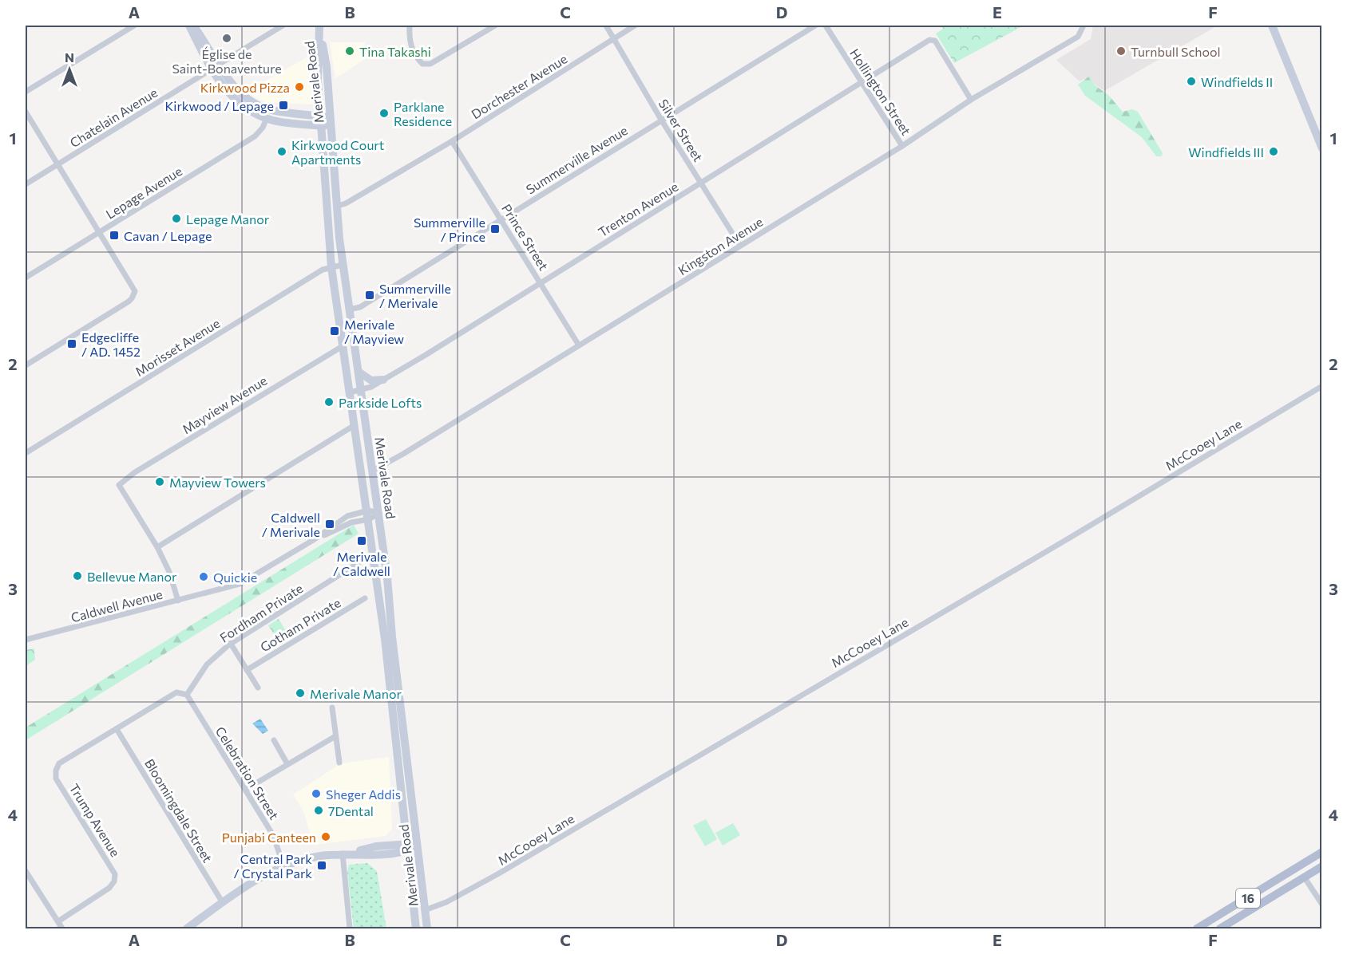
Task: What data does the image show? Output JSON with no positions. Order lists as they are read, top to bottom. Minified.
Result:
{"streets":{"main road":["Merivale Road","16"],"street":["Dorchester Avenue","Hollington Street","Chatelain Avenue","Silver Street","Summerville Avenue","Lepage Avenue","Trenton Avenue","Prince Street","Kingston Avenue","Morisset Avenue","Mayview Avenue","McCooey Lane","Caldwell Avenue","Fordham Private","Gotham Private","Celebration Street","Bloomingdale Street","Trump Avenue"]},"crossings":[["Merivale Road","Dorchester Avenue"],["Merivale Road","Summerville Avenue"],["Merivale Road","Trenton Avenue"],["Merivale Road","Kingston Avenue"],["Merivale Road","Morisset Avenue"],["Merivale Road","Mayview Avenue"],["Merivale Road","McCooey Lane"],["Merivale Road","Caldwell Avenue"],["Dorchester Avenue","Silver Street"],["Dorchester Avenue","Prince Street"],["Hollington Street","Trenton Avenue"],["Hollington Street","Kingston Avenue"],["Silver Street","Summerville Avenue"],["Silver Street","Trenton Avenue"],["Silver Street","Kingston Avenue"],["Summerville Avenue","Prince Street"],["Trenton Avenue","Prince Street"],["Trenton Avenue","Kingston Avenue"],["Prince Street","Kingston Avenue"],["Fordham Private","Celebration Street"],["Fordham Private","Trump Avenue"],["Celebration Street","Trump Avenue"],["Bloomingdale Street","Trump Avenue"]],"places":{"other":["Église de Saint-Bonaventure","Tina Takashi","Turnbull School","Windfields II","Kirkwood Pizza","Parklane Residence","Kirkwood Court Apartments","Windfields III","Lepage Manor","Parkside Lofts","Mayview Towers","Bellevue Manor","Quickie","Merivale Manor","Sheger Addis","7Dental","Punjabi Canteen"],"transit":["Kirkwood / Lepage","Summerville / Prince","Cavan / Lepage","Summerville / Merivale","Merivale / Mayview","Edgecliffe / AD. 1452","Caldwell / Merivale","Merivale / Caldwell","Central Park / Crystal Park"]},"north":"top","grid":{"columns":["A","B","C","D","E","F"],"rows":["1","2","3","4"]}}
